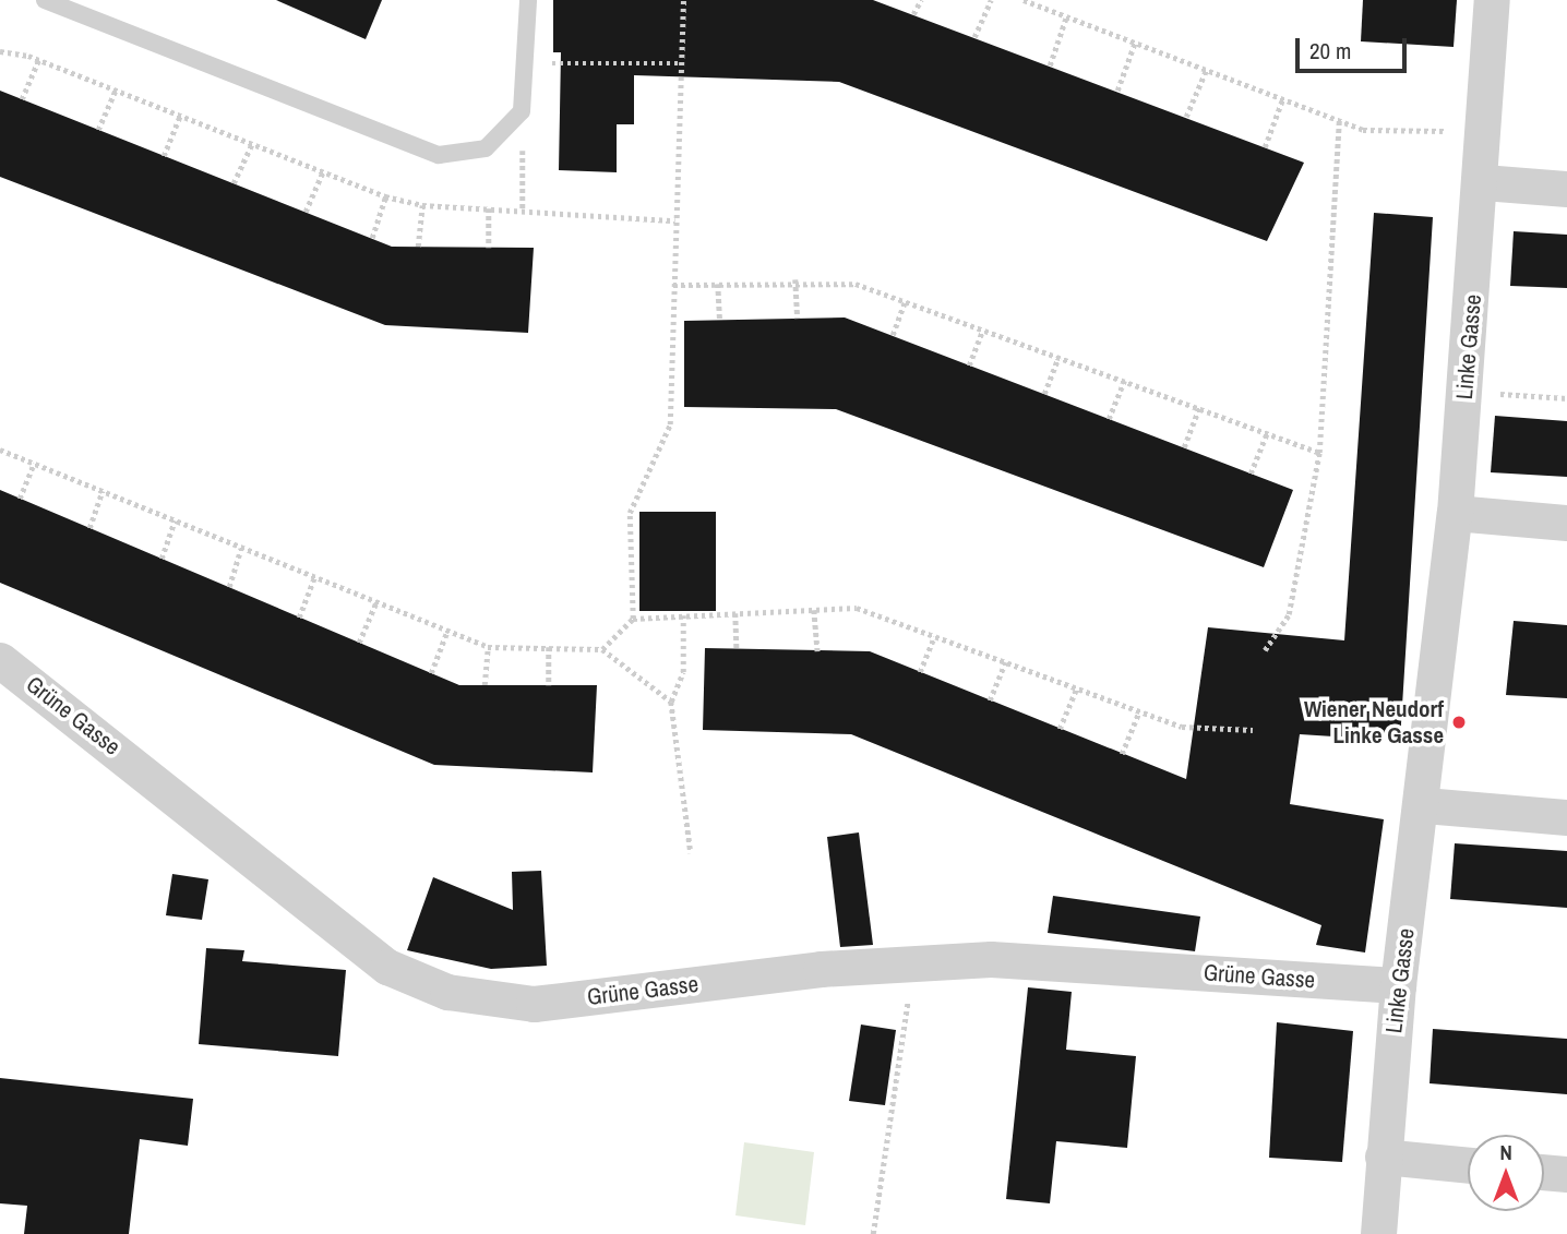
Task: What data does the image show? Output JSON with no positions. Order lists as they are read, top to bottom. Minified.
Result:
{"streets":{"street":["Linke Gasse","Grüne Gasse"]},"crossings":[["Linke Gasse","Grüne Gasse"]],"places":["Wiener Neudorf Linke Gasse"],"scale_bar":"20 m","north":"top"}
